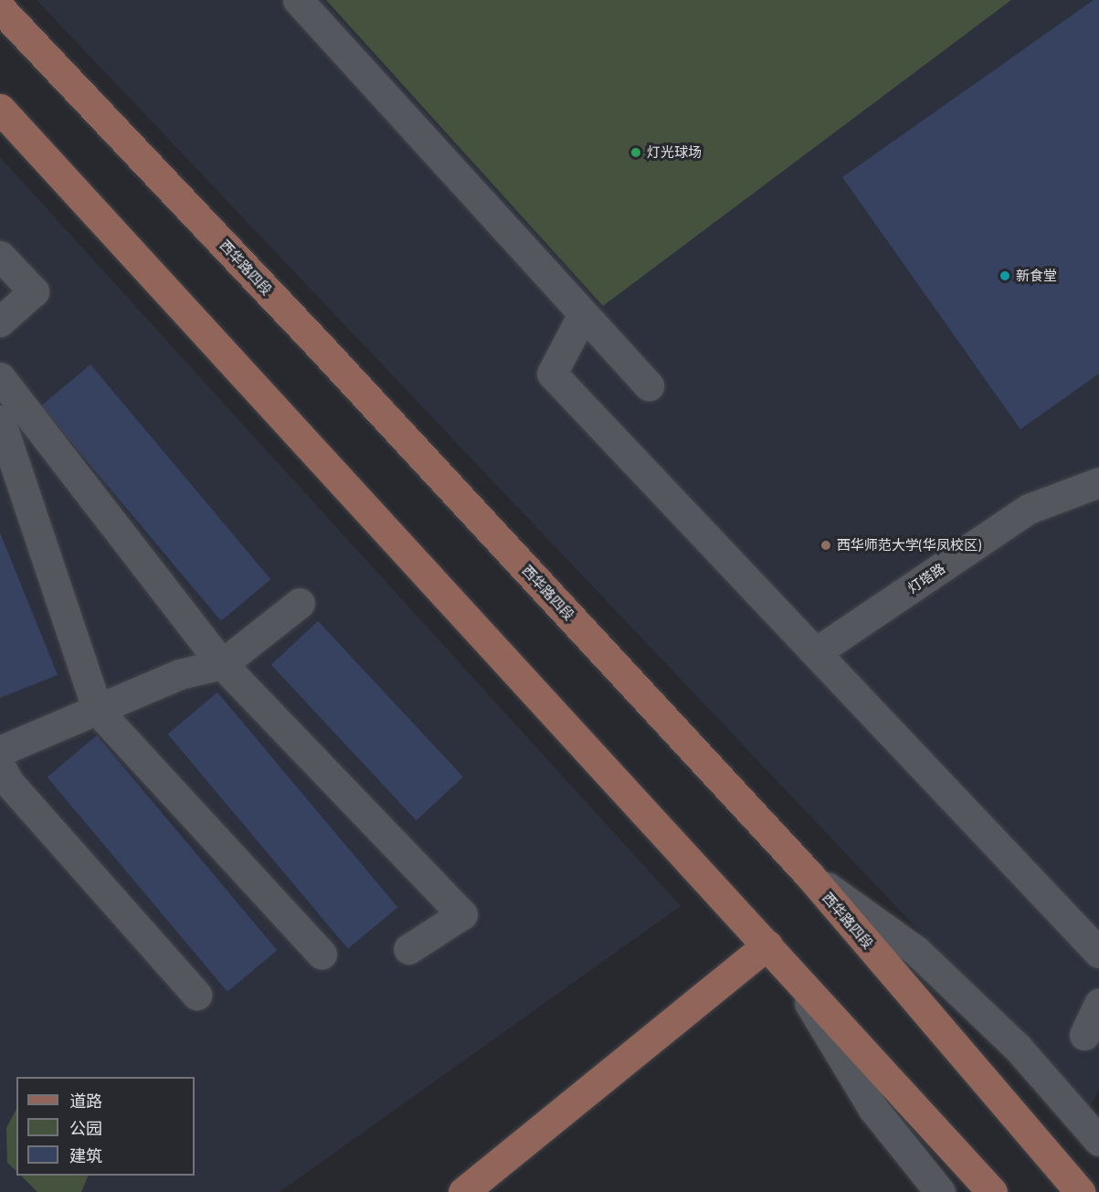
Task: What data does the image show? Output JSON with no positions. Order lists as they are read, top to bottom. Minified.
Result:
{"streets":{"main road":["西华路四段"],"street":["灯塔路"]},"places":["灯光球场","新食堂","西华师范大学(华凤校区)"],"legend":["道路","公园","建筑"]}
